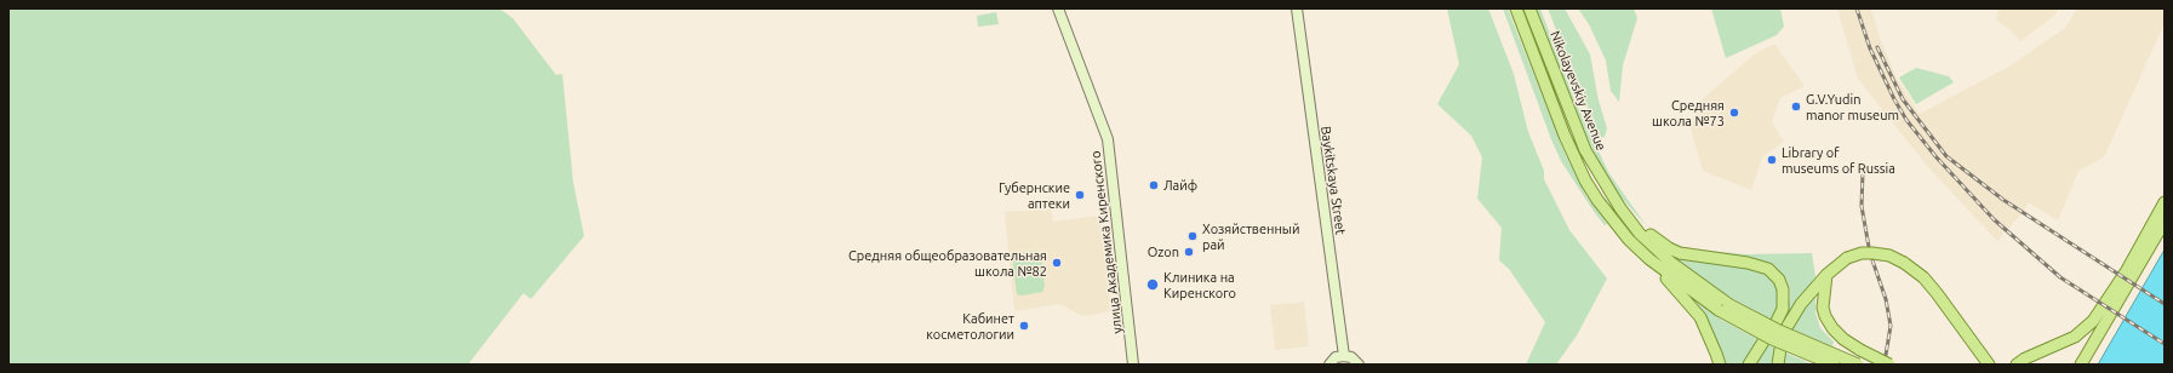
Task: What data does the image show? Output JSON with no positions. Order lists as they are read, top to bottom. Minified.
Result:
{"streets":{"main road":["Nikolayevskiy Avenue","Baykitskaya Street","улица Академика Киренского"]},"places":["G.V.Yudin manor museum","Средняя школа №73","Library of museums of Russia","Лайф","Губернские аптеки","Хозяйственный рай","Ozon","Средняя общеобразовательная школа №82","Клиника на Киренского","Кабинет косметологии"]}
